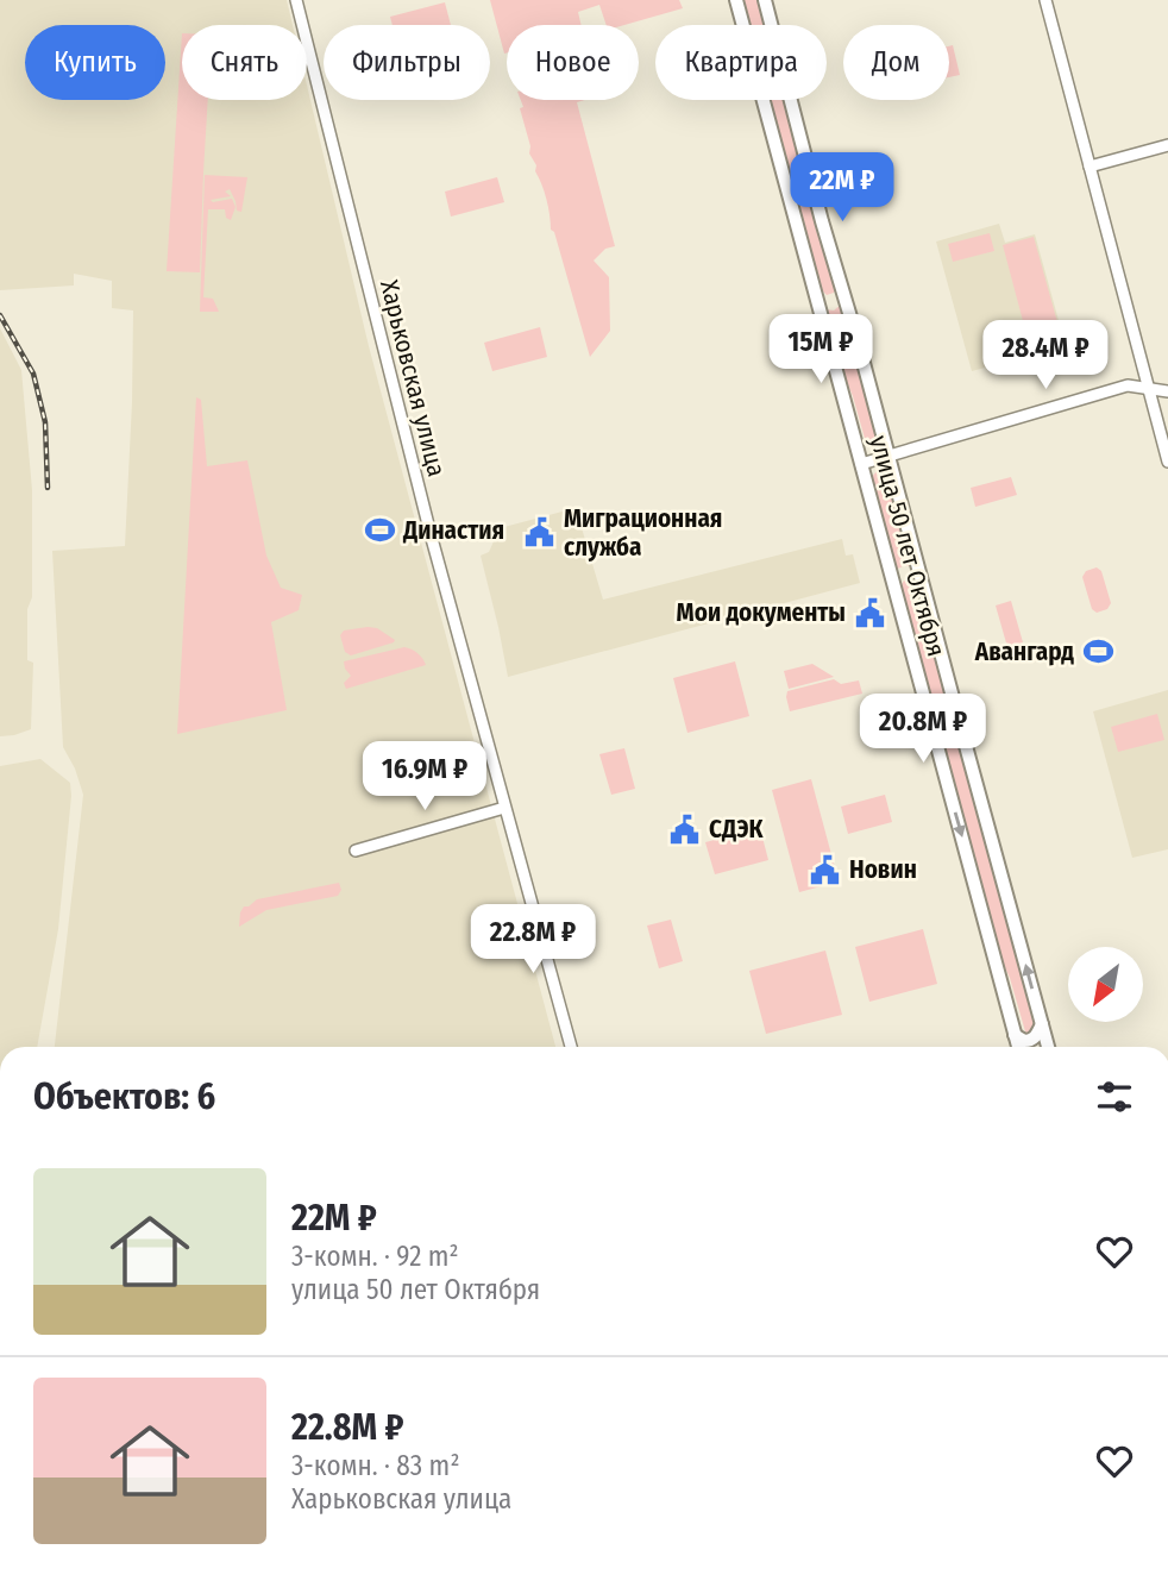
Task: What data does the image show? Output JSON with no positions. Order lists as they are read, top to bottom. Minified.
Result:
{"streets":{"main road":["улица 50 лет Октября"],"street":["Харьковская улица"]},"places":{"sports":["Династия","Авангард"],"public building":["Миграционная служба","Мои документы","СДЭК","Новин"]},"north":"bottom left","page":{"chip":["Купить","Снять","Фильтры","Новое","Квартира","Дом"],"price":["22M ₽","15M ₽","28.4M ₽","20.8M ₽","16.9M ₽","22.8M ₽"],"heading":"Объектов: 6","list":[{"name":"22M ₽","note":"3-комн. · 92 m² · улица 50 лет Октября"},{"name":"22.8M ₽","note":"3-комн. · 83 m² · Харьковская улица"}]}}
